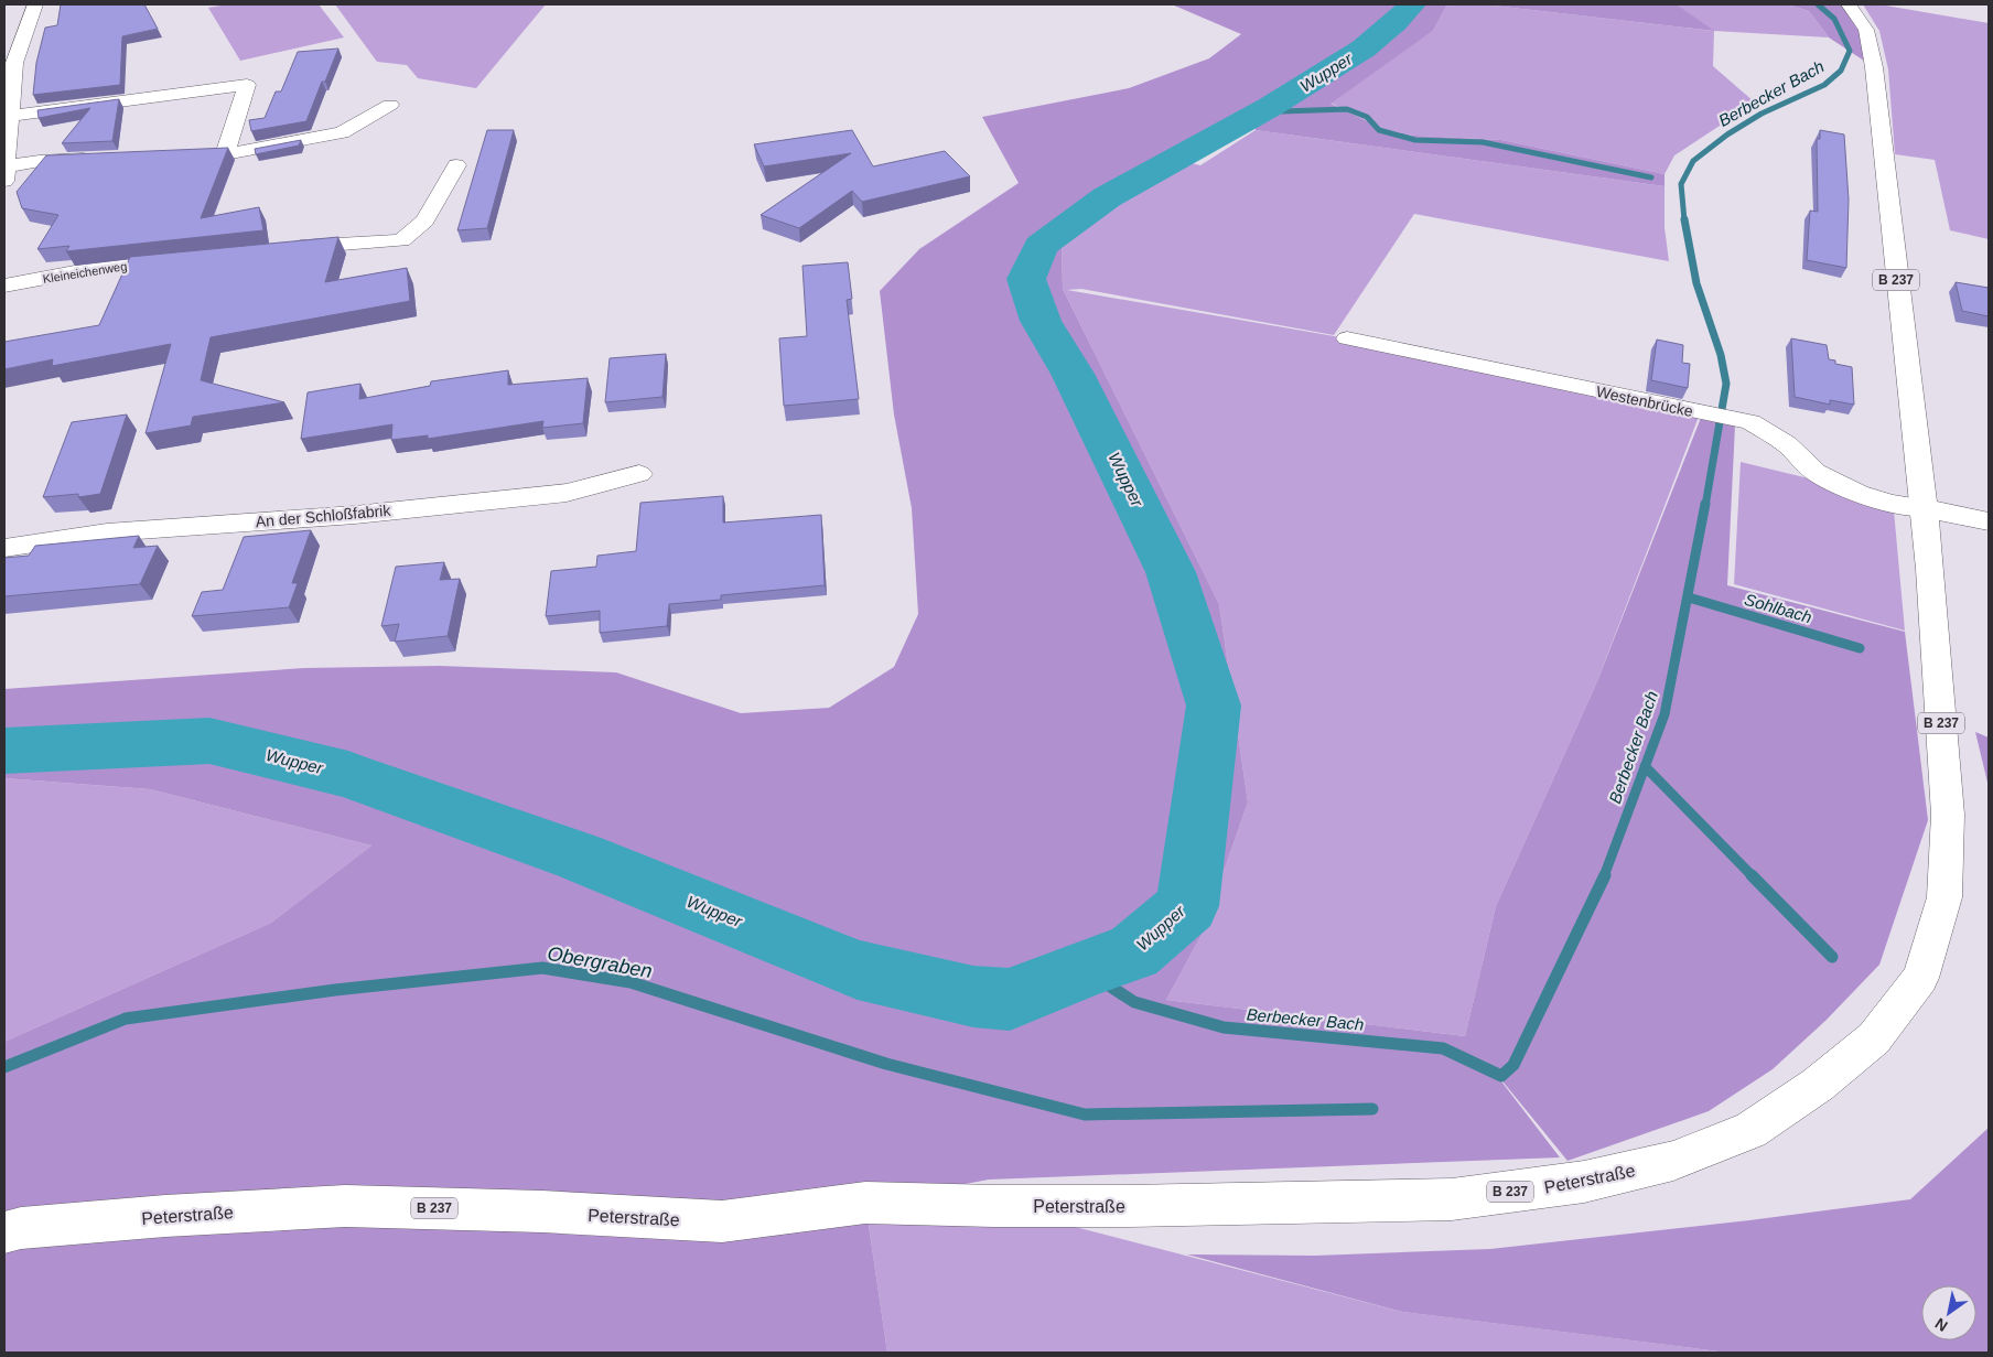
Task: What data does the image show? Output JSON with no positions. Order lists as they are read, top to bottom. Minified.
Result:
{"streets":{"main road":["Kleineichenweg","B 237","Westenbrücke","An der Schloßfabrik","Peterstraße"]},"crossings":[["B 237","Westenbrücke"],["B 237","Peterstraße"],["Westenbrücke","Peterstraße"]],"water":["Wupper","Berbecker Bach","Sohlbach","Obergraben"],"north":"bottom left"}
